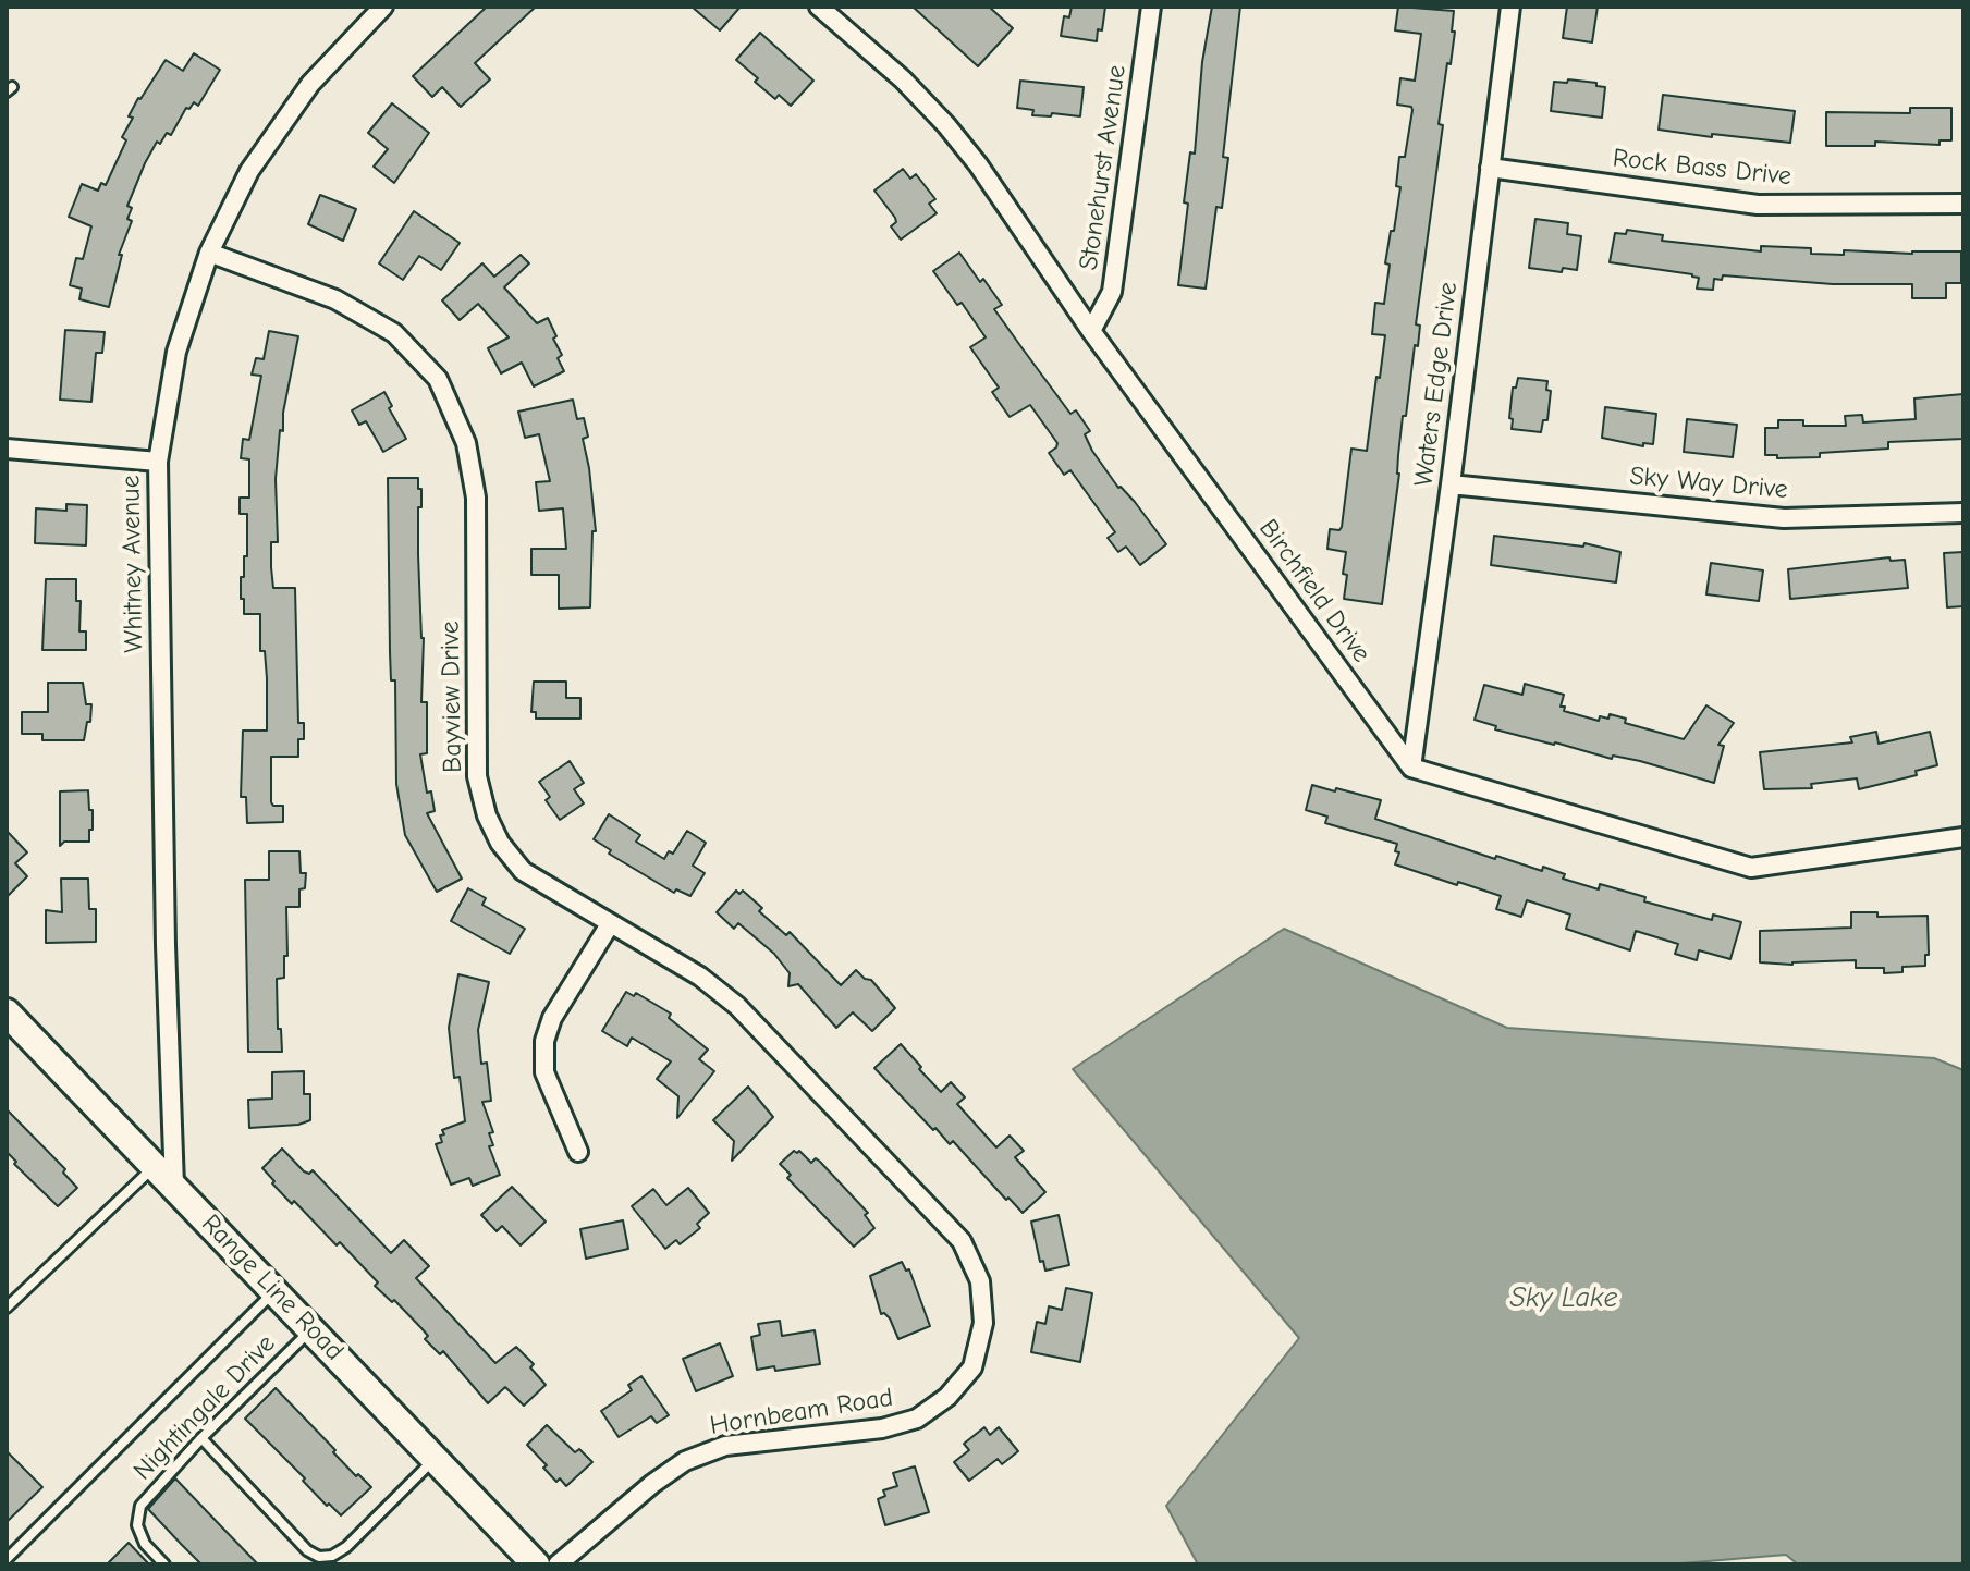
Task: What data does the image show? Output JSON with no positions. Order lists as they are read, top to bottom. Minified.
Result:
{"streets":{"main road":["Range Line Road"],"street":["Stonehurst Avenue","Rock Bass Drive","Waters Edge Drive","Sky Way Drive","Whitney Avenue","Birchfield Drive","Bayview Drive","Hornbeam Road"],"lane":["Nightingale Drive"]},"crossings":[["Stonehurst Avenue","Birchfield Drive"],["Rock Bass Drive","Waters Edge Drive"],["Waters Edge Drive","Sky Way Drive"],["Waters Edge Drive","Birchfield Drive"],["Whitney Avenue","Bayview Drive"],["Whitney Avenue","Range Line Road"],["Bayview Drive","Hornbeam Road"],["Range Line Road","Nightingale Drive"]],"water":["Sky Lake"]}
